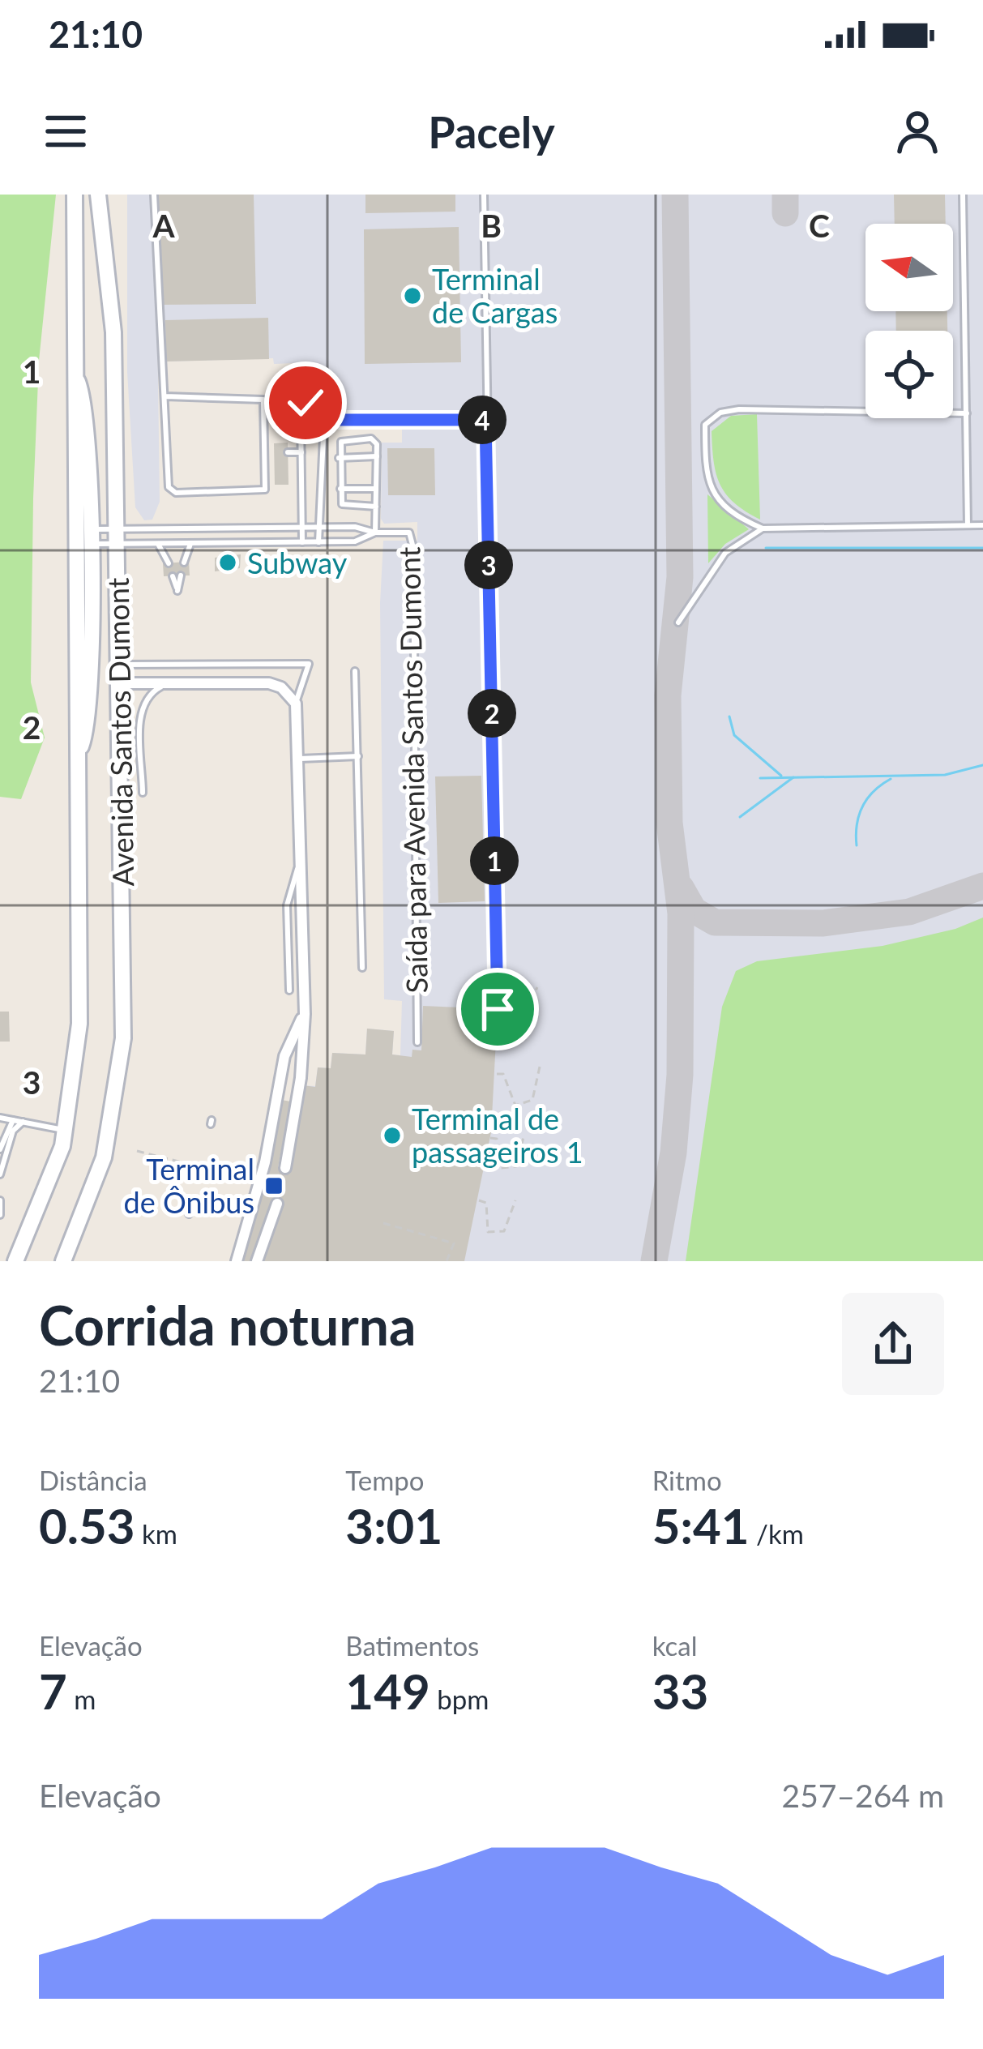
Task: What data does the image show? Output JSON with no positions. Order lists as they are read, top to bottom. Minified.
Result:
{"streets":{"main road":["Avenida Santos Dumont"],"lane":["Saída para Avenida Santos Dumont"]},"places":{"other":["Terminal de Cargas","Subway","Terminal de passageiros 1"],"transit":["Terminal de Ônibus"]},"north":"left","page":{"status":"21:10","header":"Pacely","pins":["4","3","2","1"],"heading":["Corrida noturna","21:10"],"stats":[["Distância","0.53 km"],["Tempo","3:01"],["Ritmo","5:41 /km"],["Elevação","7 m"],["Batimentos","149 bpm"],["kcal","33"]],"chart":["Elevação","257–264 m"]},"grid":{"columns":["A","B","C"],"rows":["1","2","3"]}}
